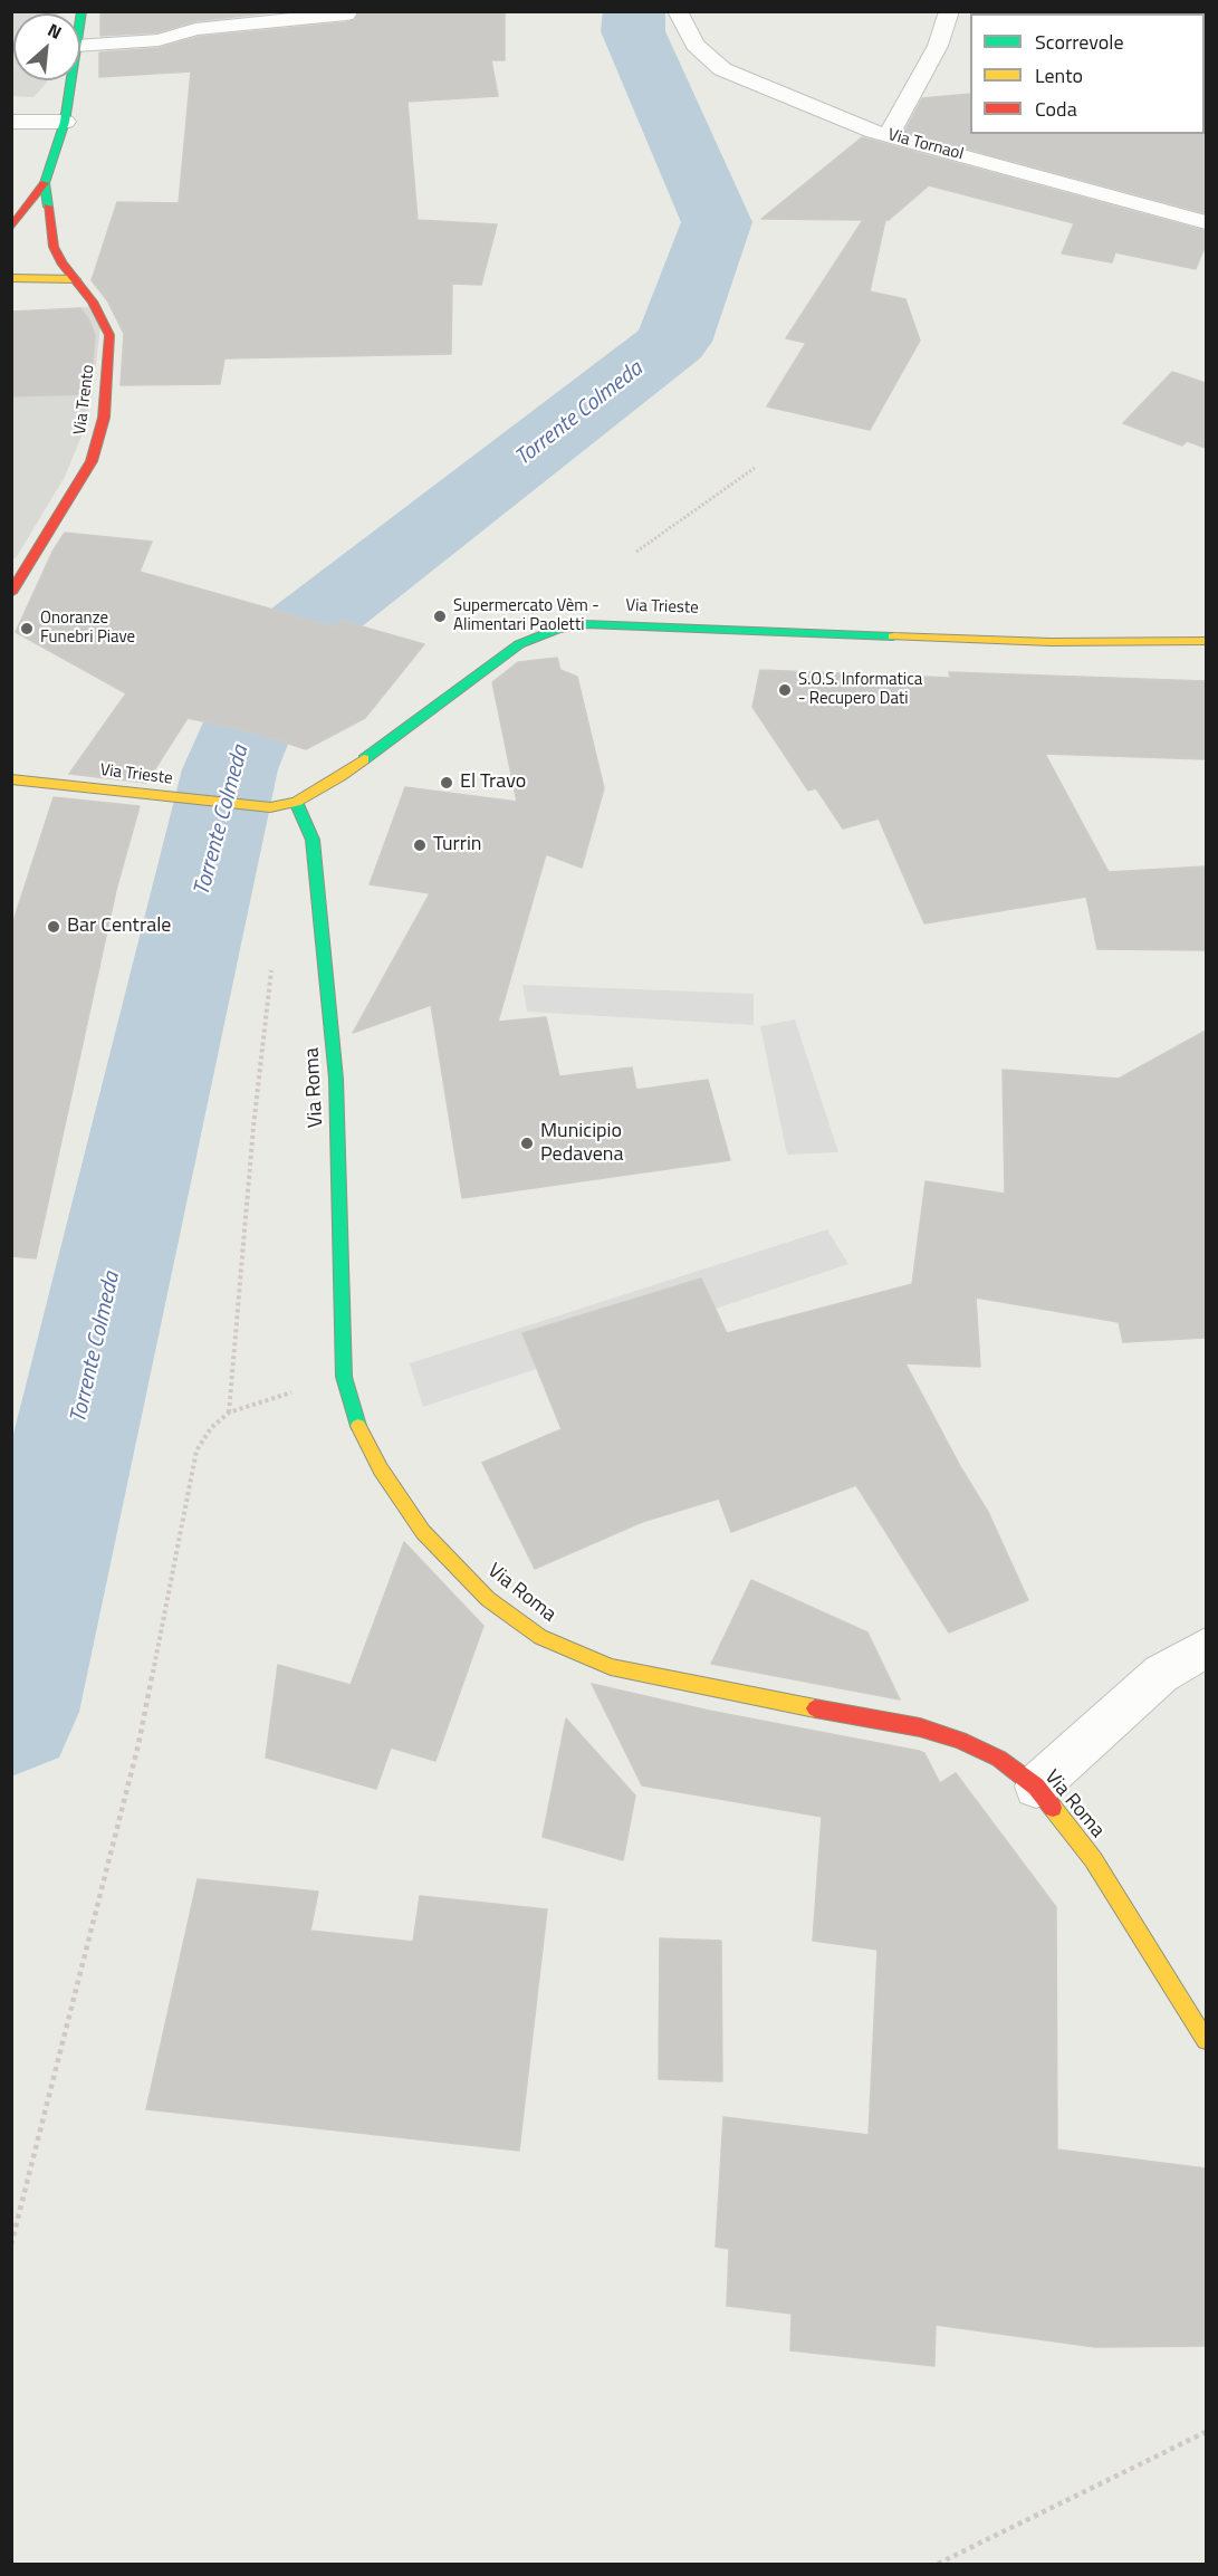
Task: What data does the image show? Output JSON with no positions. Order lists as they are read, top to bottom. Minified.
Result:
{"streets":{"main road":["Via Trento","Via Trieste","Via Roma"],"street":["Via Tornaol"]},"crossings":[["Via Trieste","Via Roma"]],"water":["Torrente Colmeda"],"places":["Supermercato Vèm - Alimentari Paoletti","Onoranze Funebri Piave","S.O.S. Informatica - Recupero Dati","El Travo","Turrin","Bar Centrale","Municipio Pedavena"],"legend":["Scorrevole","Lento","Coda"],"north":"top right"}
